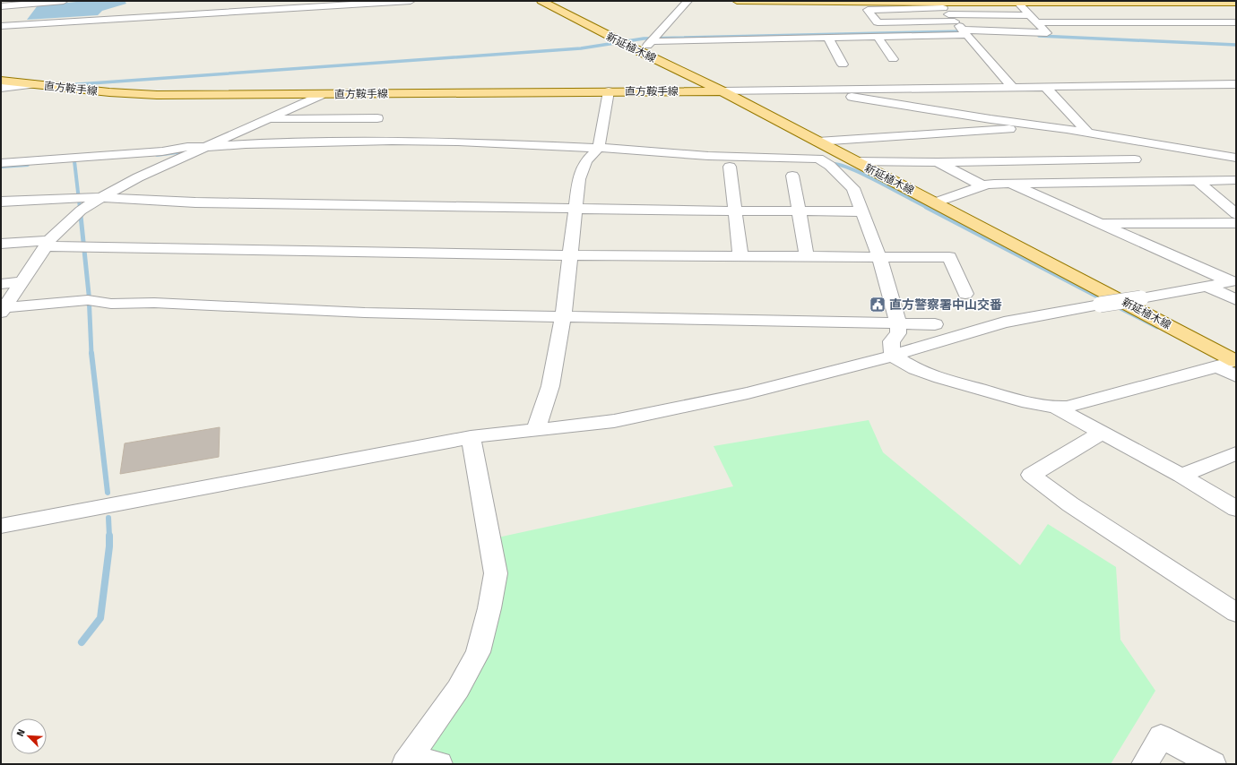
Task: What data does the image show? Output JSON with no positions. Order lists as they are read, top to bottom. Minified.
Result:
{"streets":{"main road":["新延植木線","直方鞍手線"]},"crossings":[["新延植木線","直方鞍手線"]],"places":{"public building":["直方警察署中山交番"]},"north":"top left"}
